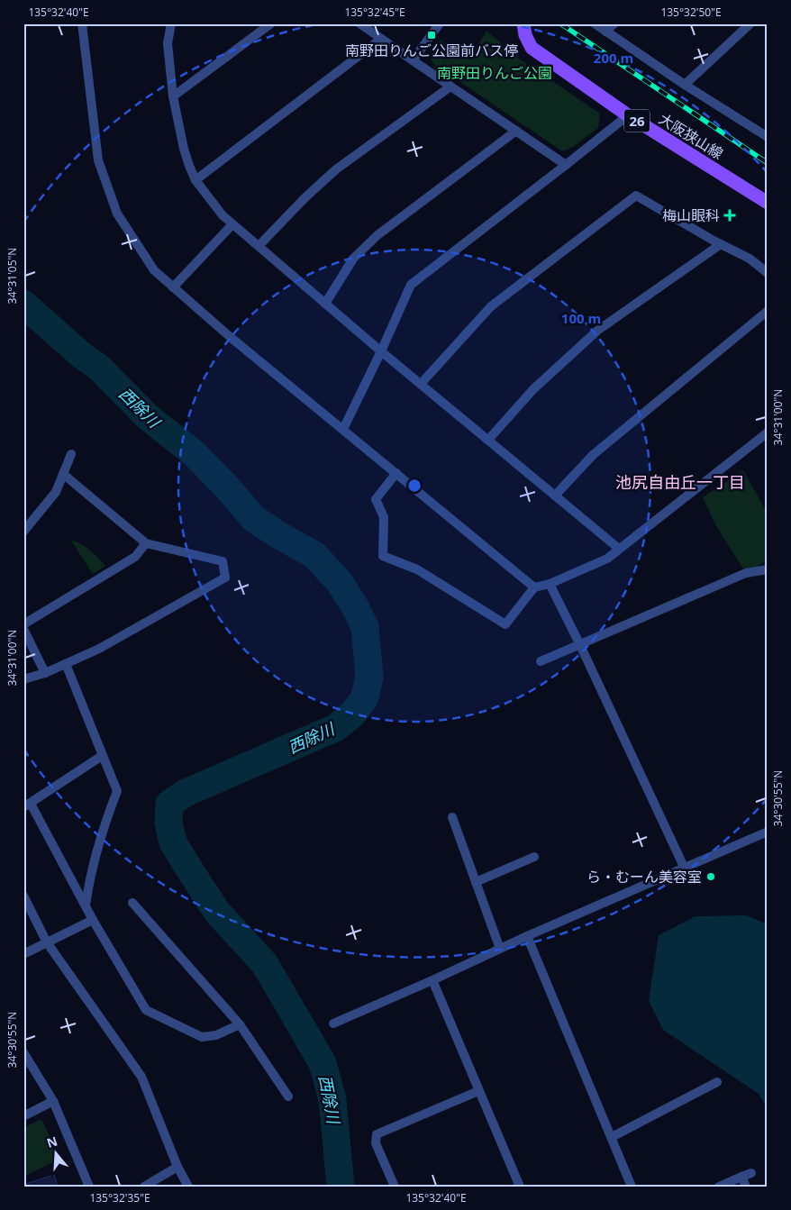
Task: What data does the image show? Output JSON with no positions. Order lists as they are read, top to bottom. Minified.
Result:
{"streets":{"main road":["26","大阪狭山線"]},"districts":["池尻自由丘一丁目"],"water":["西除川"],"parks":["南野田りんご公園"],"places":{"transit":["南野田りんご公園前バス停"],"health":["梅山眼科"],"other":["ら・むーん美容室"]},"north":"top","coordinates":["135°32'40\"E","135°32'45\"E","135°32'50\"E","34°31'05\"N","34°31'00\"N","34°30'55\"N","135°32'35\"E"],"rings":["200 m","100 m"]}
